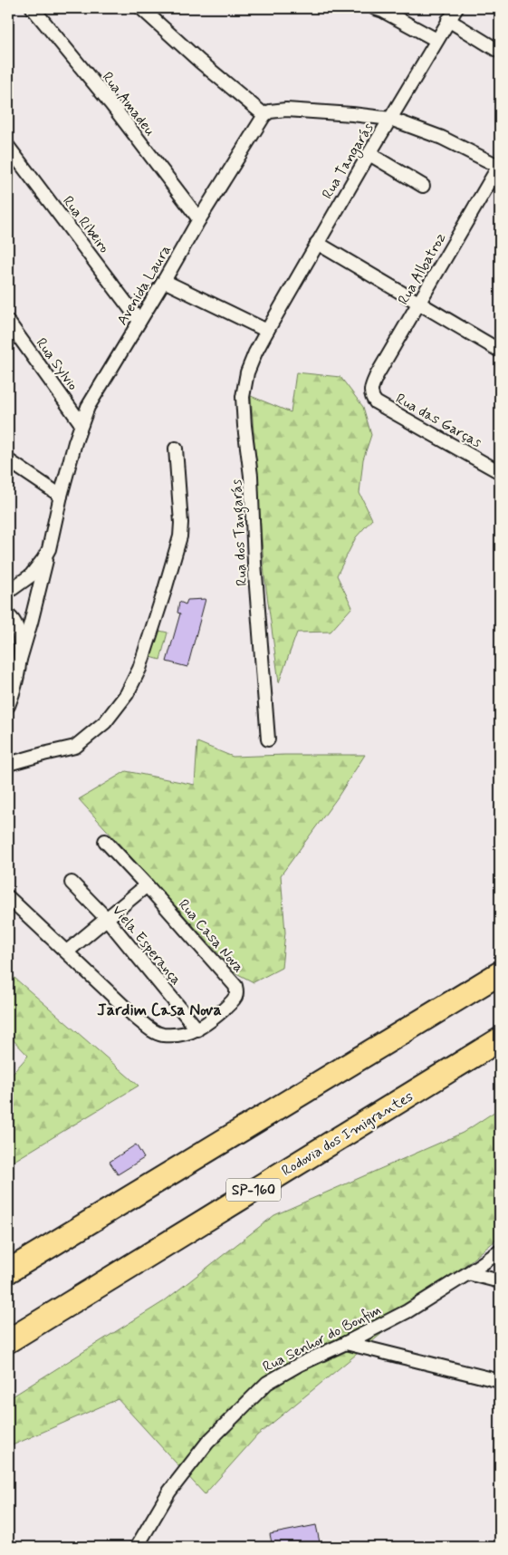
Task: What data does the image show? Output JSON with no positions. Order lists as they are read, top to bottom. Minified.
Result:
{"streets":{"highway":["Rodovia dos Imigrantes","SP-160"],"street":["Rua Amadeu","Rua Tangarás","Rua Ribeiro","Rua Albatroz","Avenida Laura","Rua Sylvio","Rua das Garças","Rua dos Tangarás","Rua Casa Nova","Viela Esperança","Rua Senhor do Bonfim"]},"crossings":[["Rua Amadeu","Avenida Laura"],["Rua Tangarás","Rua dos Tangarás"],["Rua Ribeiro","Avenida Laura"],["Rua Albatroz","Rua das Garças"],["Avenida Laura","Rua Sylvio"],["Rua Casa Nova","Viela Esperança"]],"districts":["Jardim Casa Nova"]}
